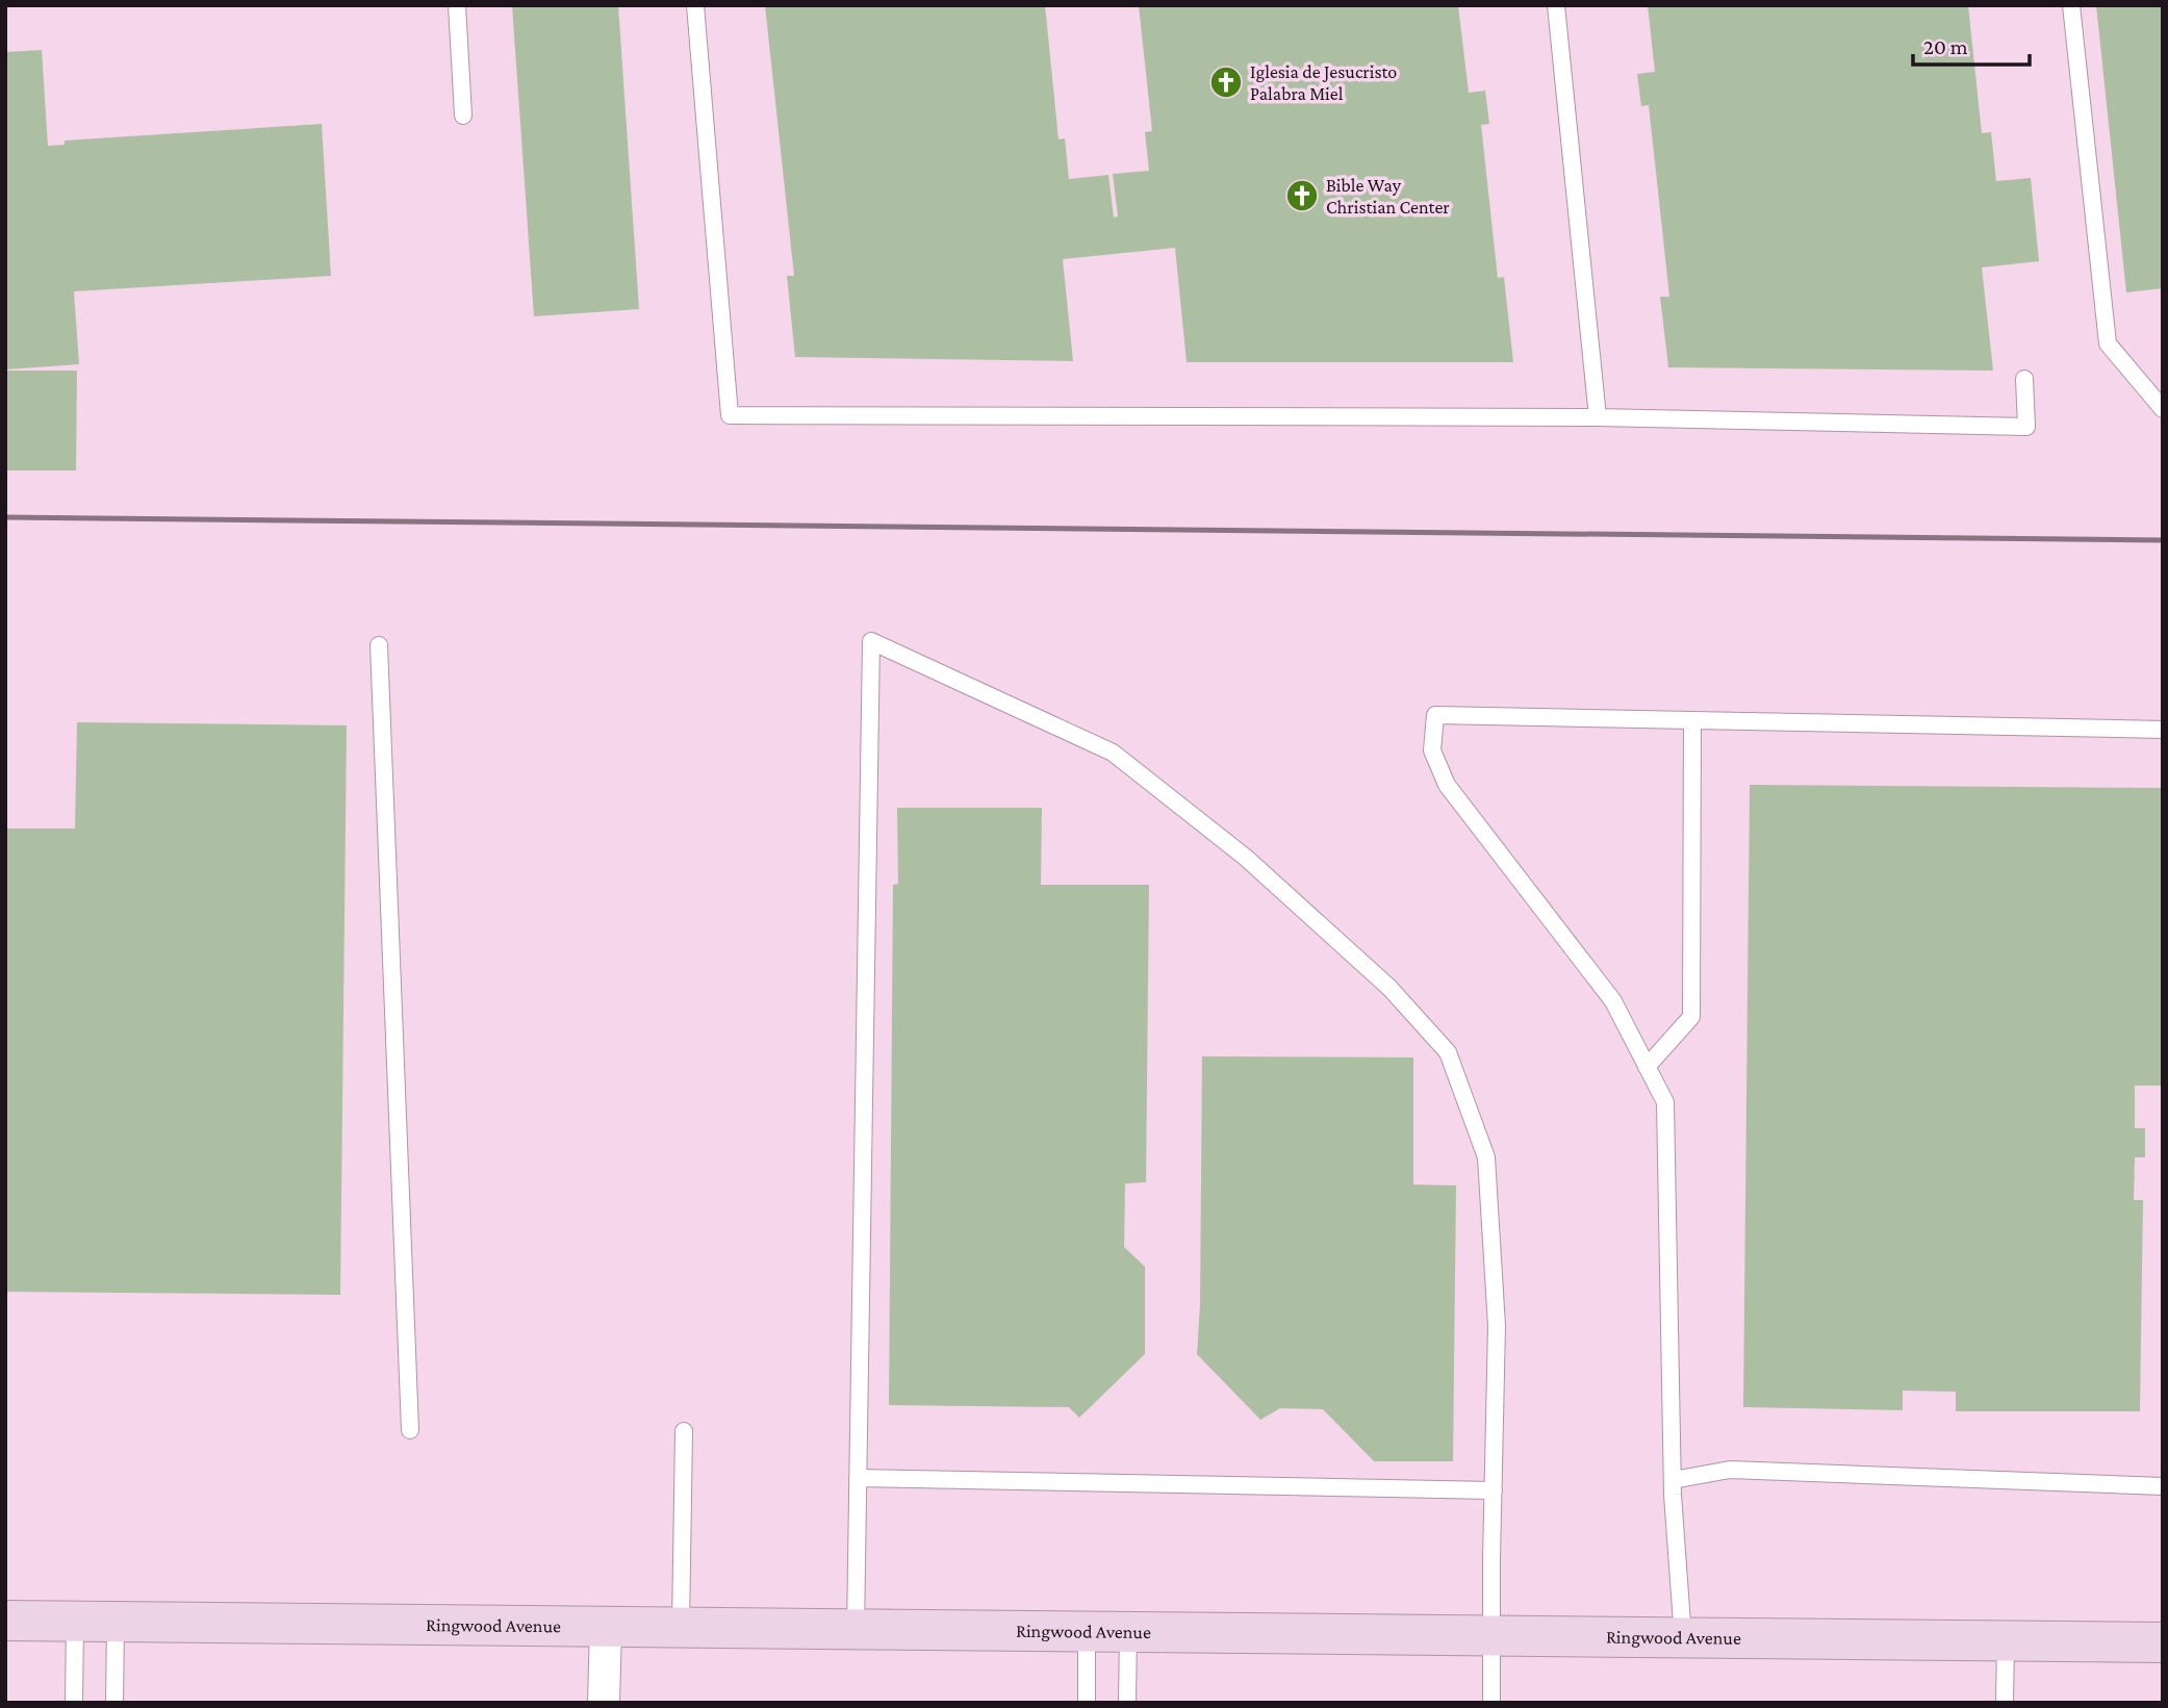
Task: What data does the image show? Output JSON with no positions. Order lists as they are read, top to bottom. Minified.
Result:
{"streets":{"street":["Ringwood Avenue"]},"places":{"church":["Iglesia de Jesucristo Palabra Miel","Bible Way Christian Center"]},"scale_bar":"20 m"}
